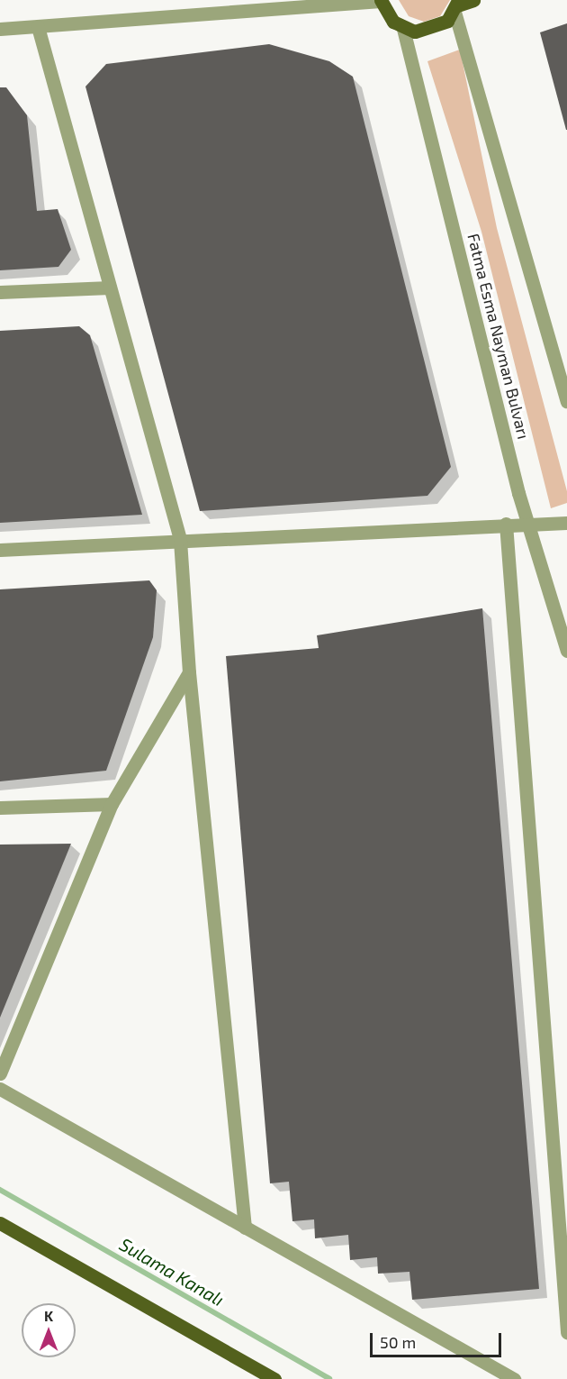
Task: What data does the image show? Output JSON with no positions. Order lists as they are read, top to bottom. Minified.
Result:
{"streets":{"street":["Fatma Esma Nayman Bulvarı"]},"water":["Sulama Kanalı"],"scale_bar":"50 m","north":"top"}
